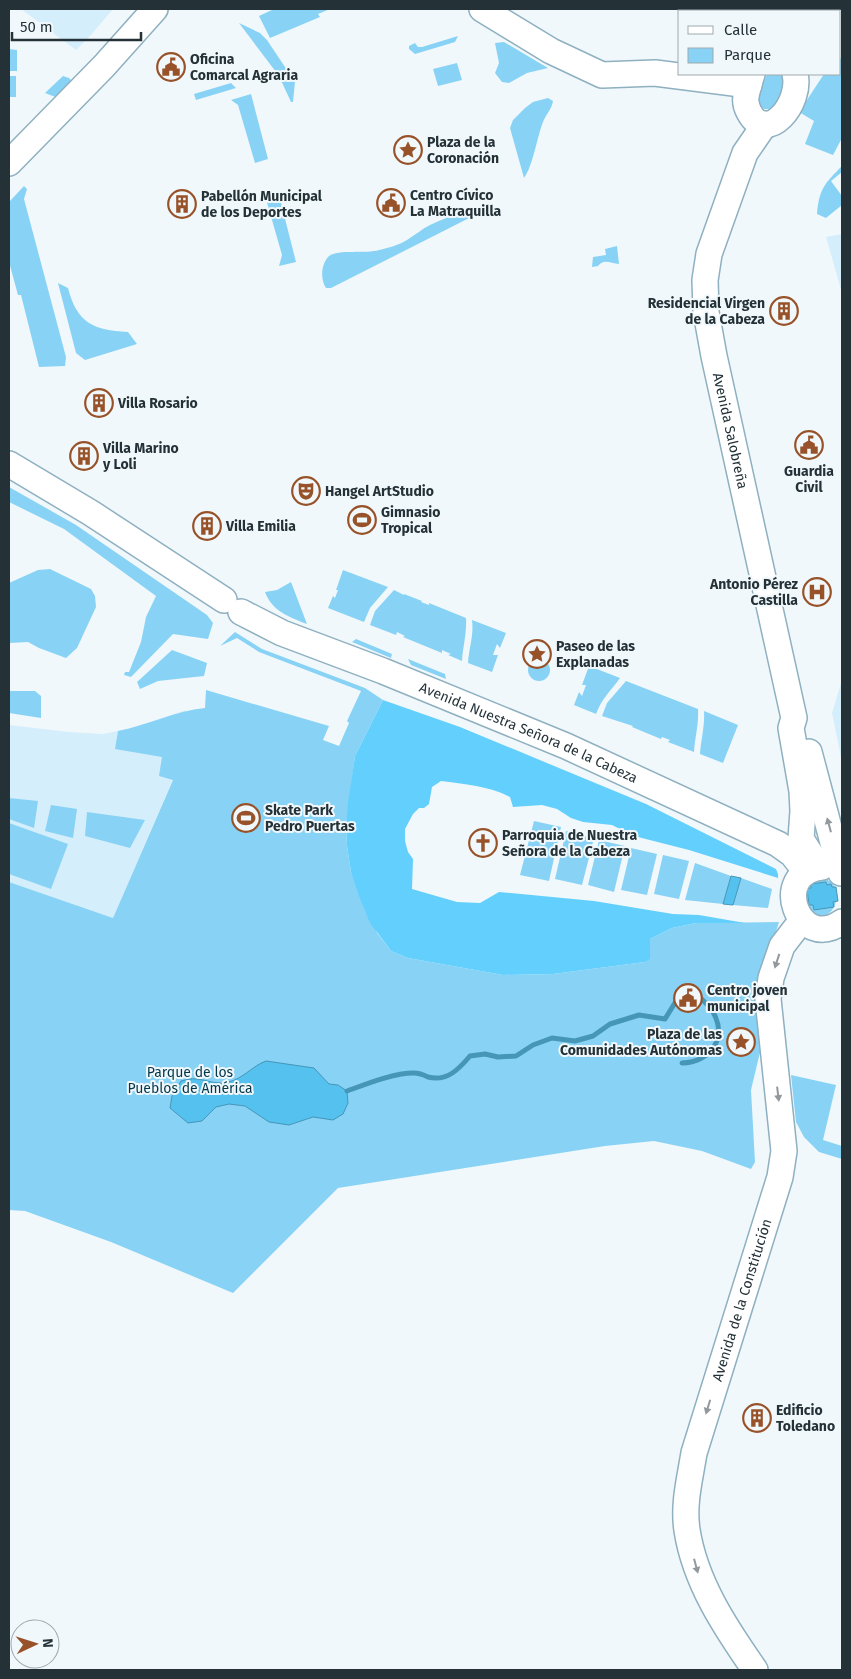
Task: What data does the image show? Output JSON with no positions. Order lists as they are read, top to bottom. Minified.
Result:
{"streets":{"main road":["Avenida Salobreña","Avenida Nuestra Señora de la Cabeza","Avenida de la Constitución"]},"crossings":[["Avenida Salobreña","Avenida Nuestra Señora de la Cabeza"]],"one_way":["Avenida de la Constitución"],"parks":["Parque de los Pueblos de América"],"places":{"public building":["Oficina Comarcal Agraria","Centro Cívico La Matraquilla","Guardia Civil","Centro joven municipal"],"place":["Plaza de la Coronación","Paseo de las Explanadas","Plaza de las Comunidades Autónomas"],"building":["Pabellón Municipal de los Deportes","Residencial Virgen de la Cabeza","Villa Rosario","Villa Marino y Loli","Villa Emilia","Edificio Toledano"],"theatre":["Hangel ArtStudio"],"sports":["Gimnasio Tropical","Skate Park Pedro Puertas"],"hospital":["Antonio Pérez Castilla"],"church":["Parroquia de Nuestra Señora de la Cabeza"]},"legend":["Calle","Parque"],"scale_bar":"50 m","north":"right"}
